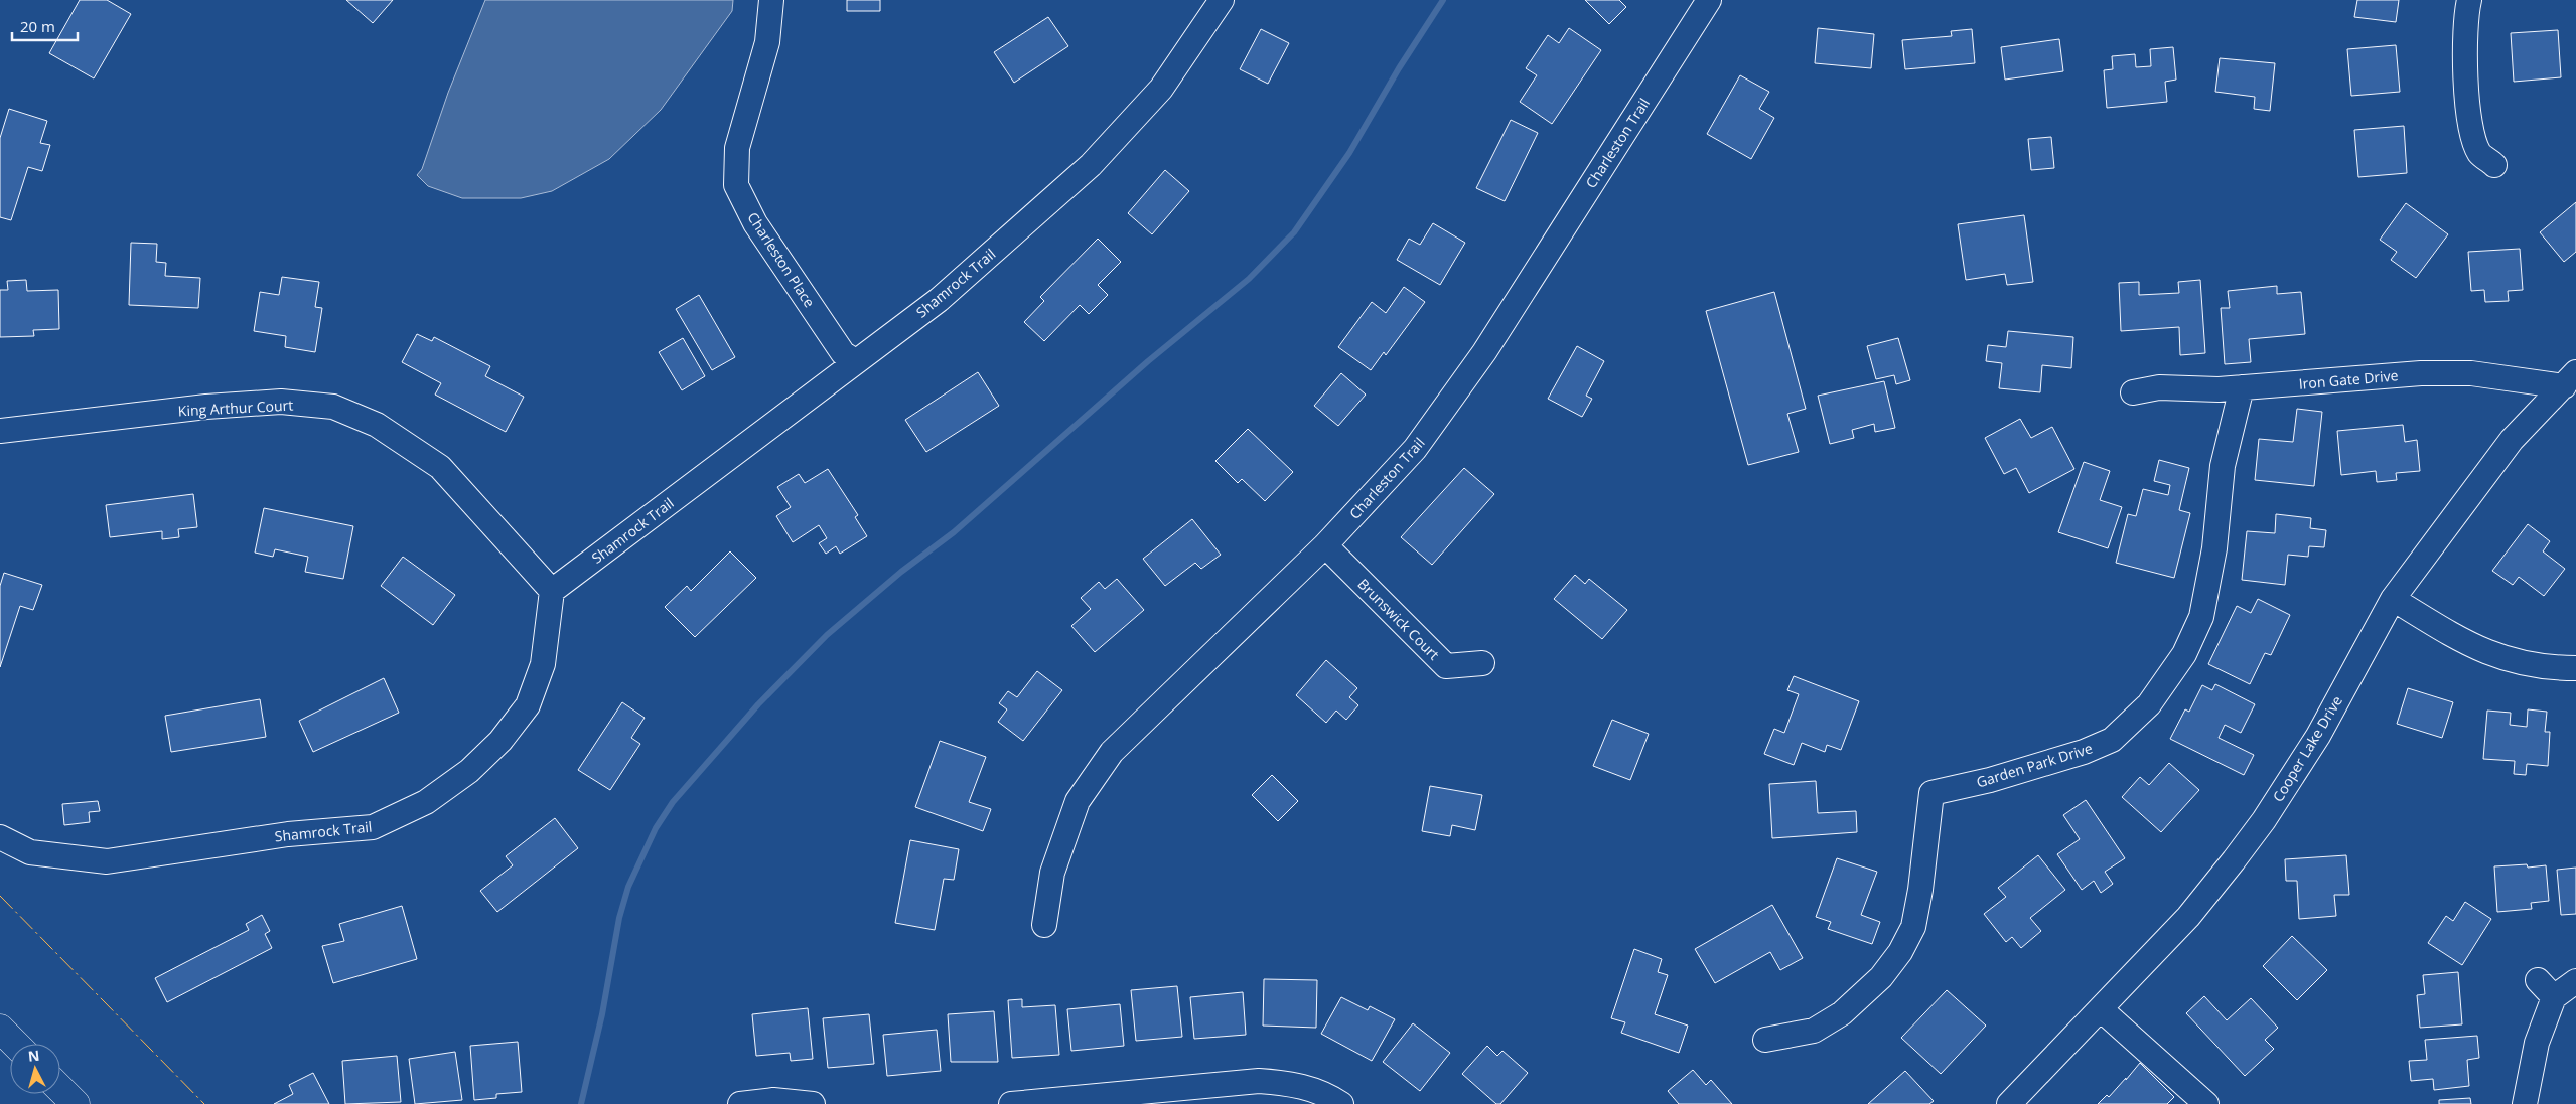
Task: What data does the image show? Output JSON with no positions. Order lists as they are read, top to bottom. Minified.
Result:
{"streets":{"street":["Charleston Trail","Charleston Place","Shamrock Trail","Iron Gate Drive","King Arthur Court","Brunswick Court","Cooper Lake Drive","Garden Park Drive"]},"crossings":[["Charleston Trail","Brunswick Court"],["Charleston Place","Shamrock Trail"],["Shamrock Trail","King Arthur Court"],["Iron Gate Drive","Cooper Lake Drive"],["Iron Gate Drive","Garden Park Drive"]],"scale_bar":"20 m","north":"top"}
